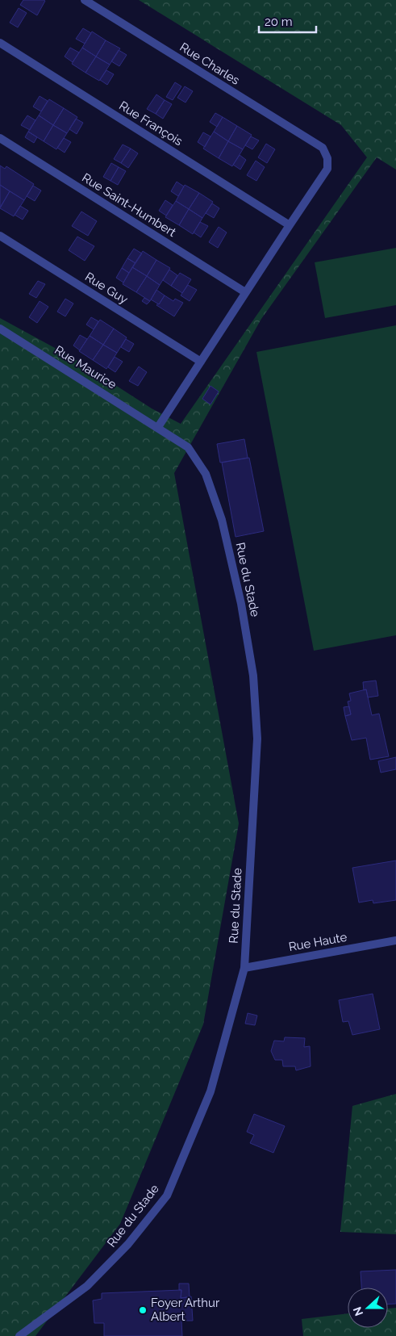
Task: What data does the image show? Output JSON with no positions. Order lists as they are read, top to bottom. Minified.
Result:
{"streets":{"street":["Rue Charles","Rue François","Rue Saint-Humbert","Rue Guy","Rue Maurice","Rue du Stade","Rue Haute"]},"crossings":[["Rue Charles","Rue François"],["Rue Maurice","Rue du Stade"],["Rue du Stade","Rue Haute"]],"places":["Foyer Arthur Albert"],"scale_bar":"20 m","north":"left"}
